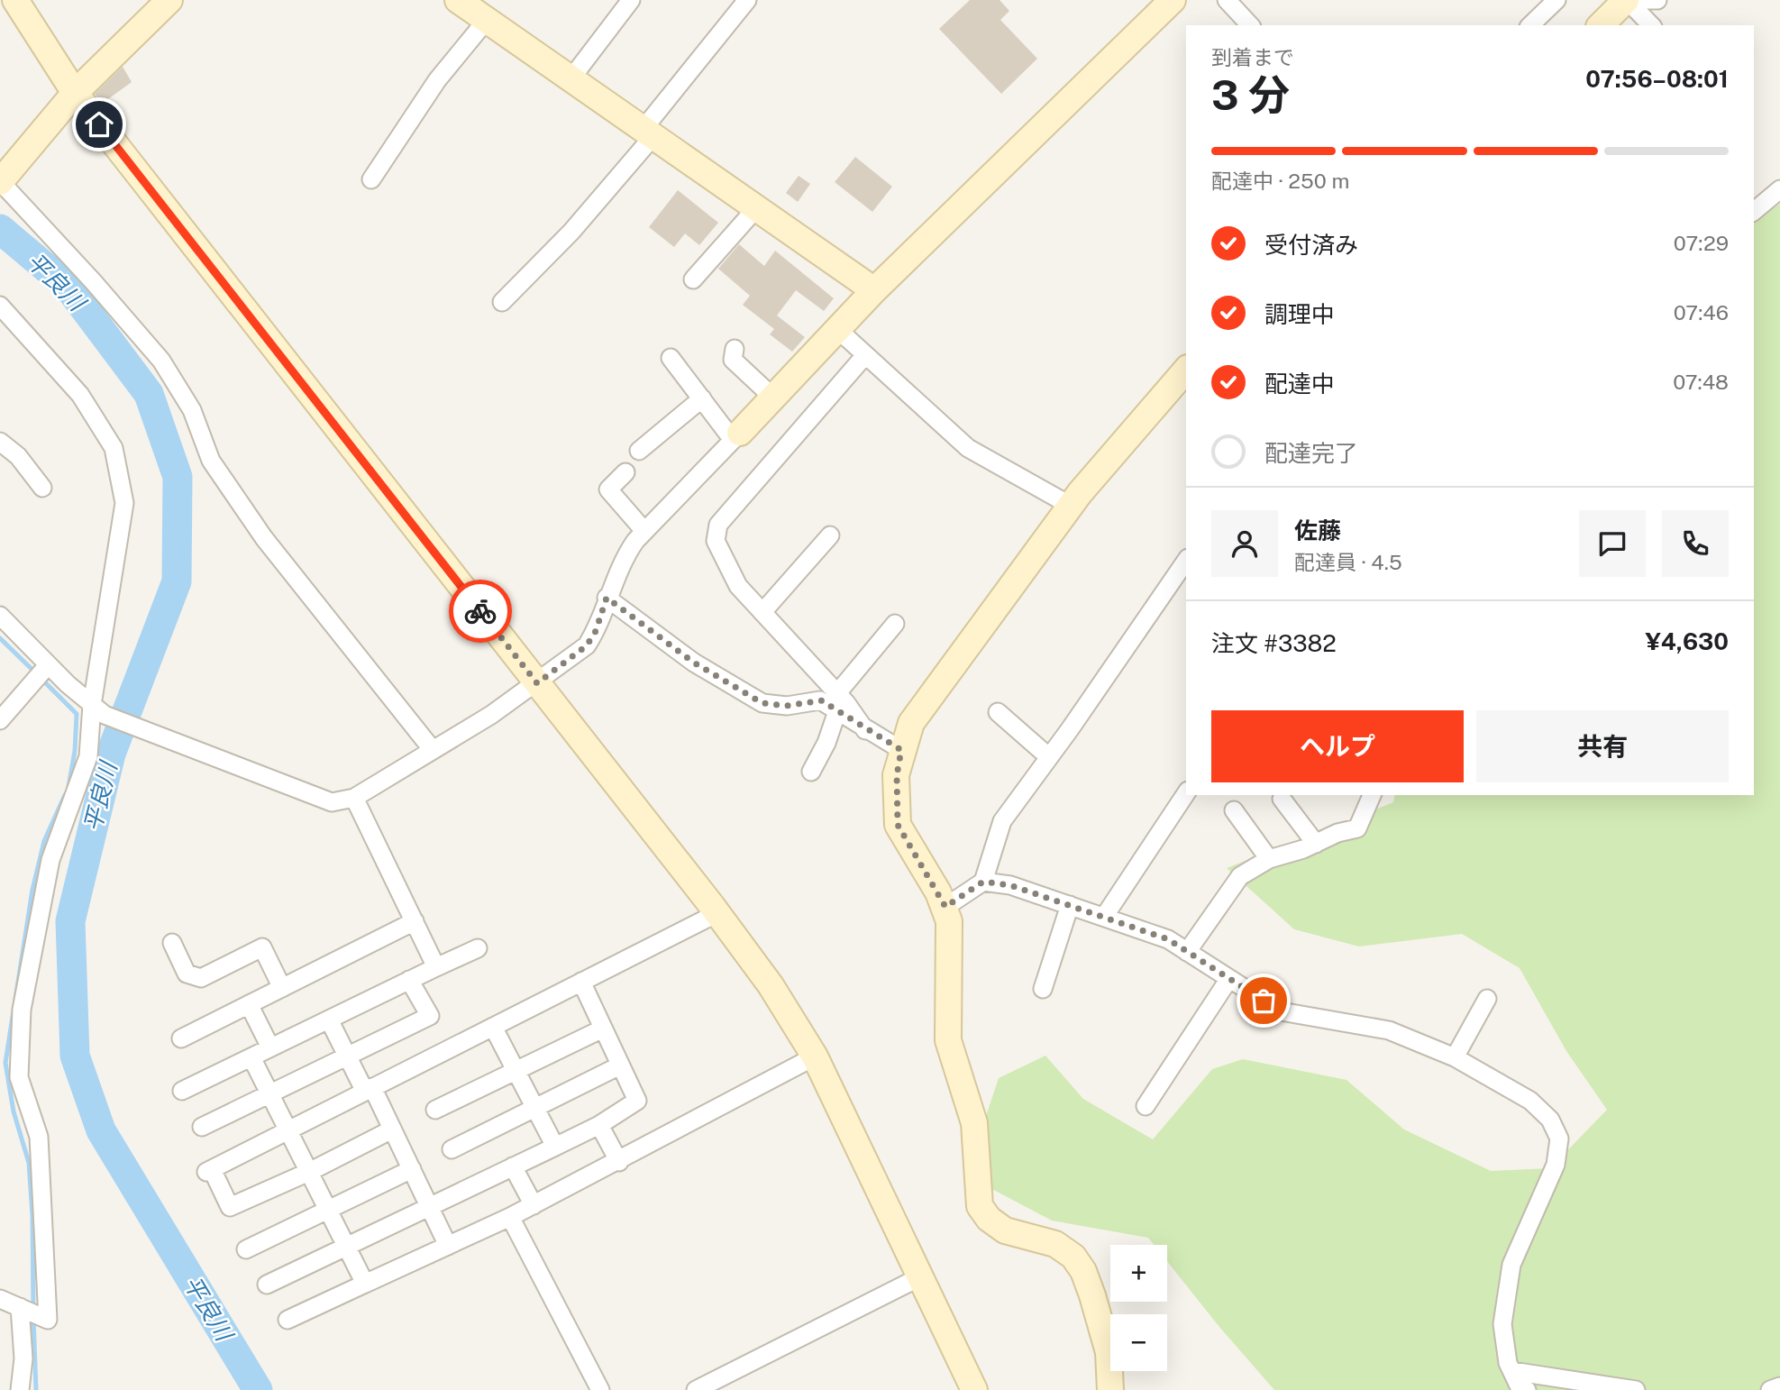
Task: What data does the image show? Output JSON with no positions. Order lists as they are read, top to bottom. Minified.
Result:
{"water":["平良川"],"page":{"heading":["3 分","到着まで","07:56–08:01"],"panel":["佐藤","配達員 · 4.5","注文 #3382","¥4,630"],"bar":"配達中 · 250 m","list":[["受付済み","07:29"],["調理中","07:46"],["配達中","07:48"],"配達完了"],"buttons":["ヘルプ","共有"],"map_buttons":["+","−"]}}
